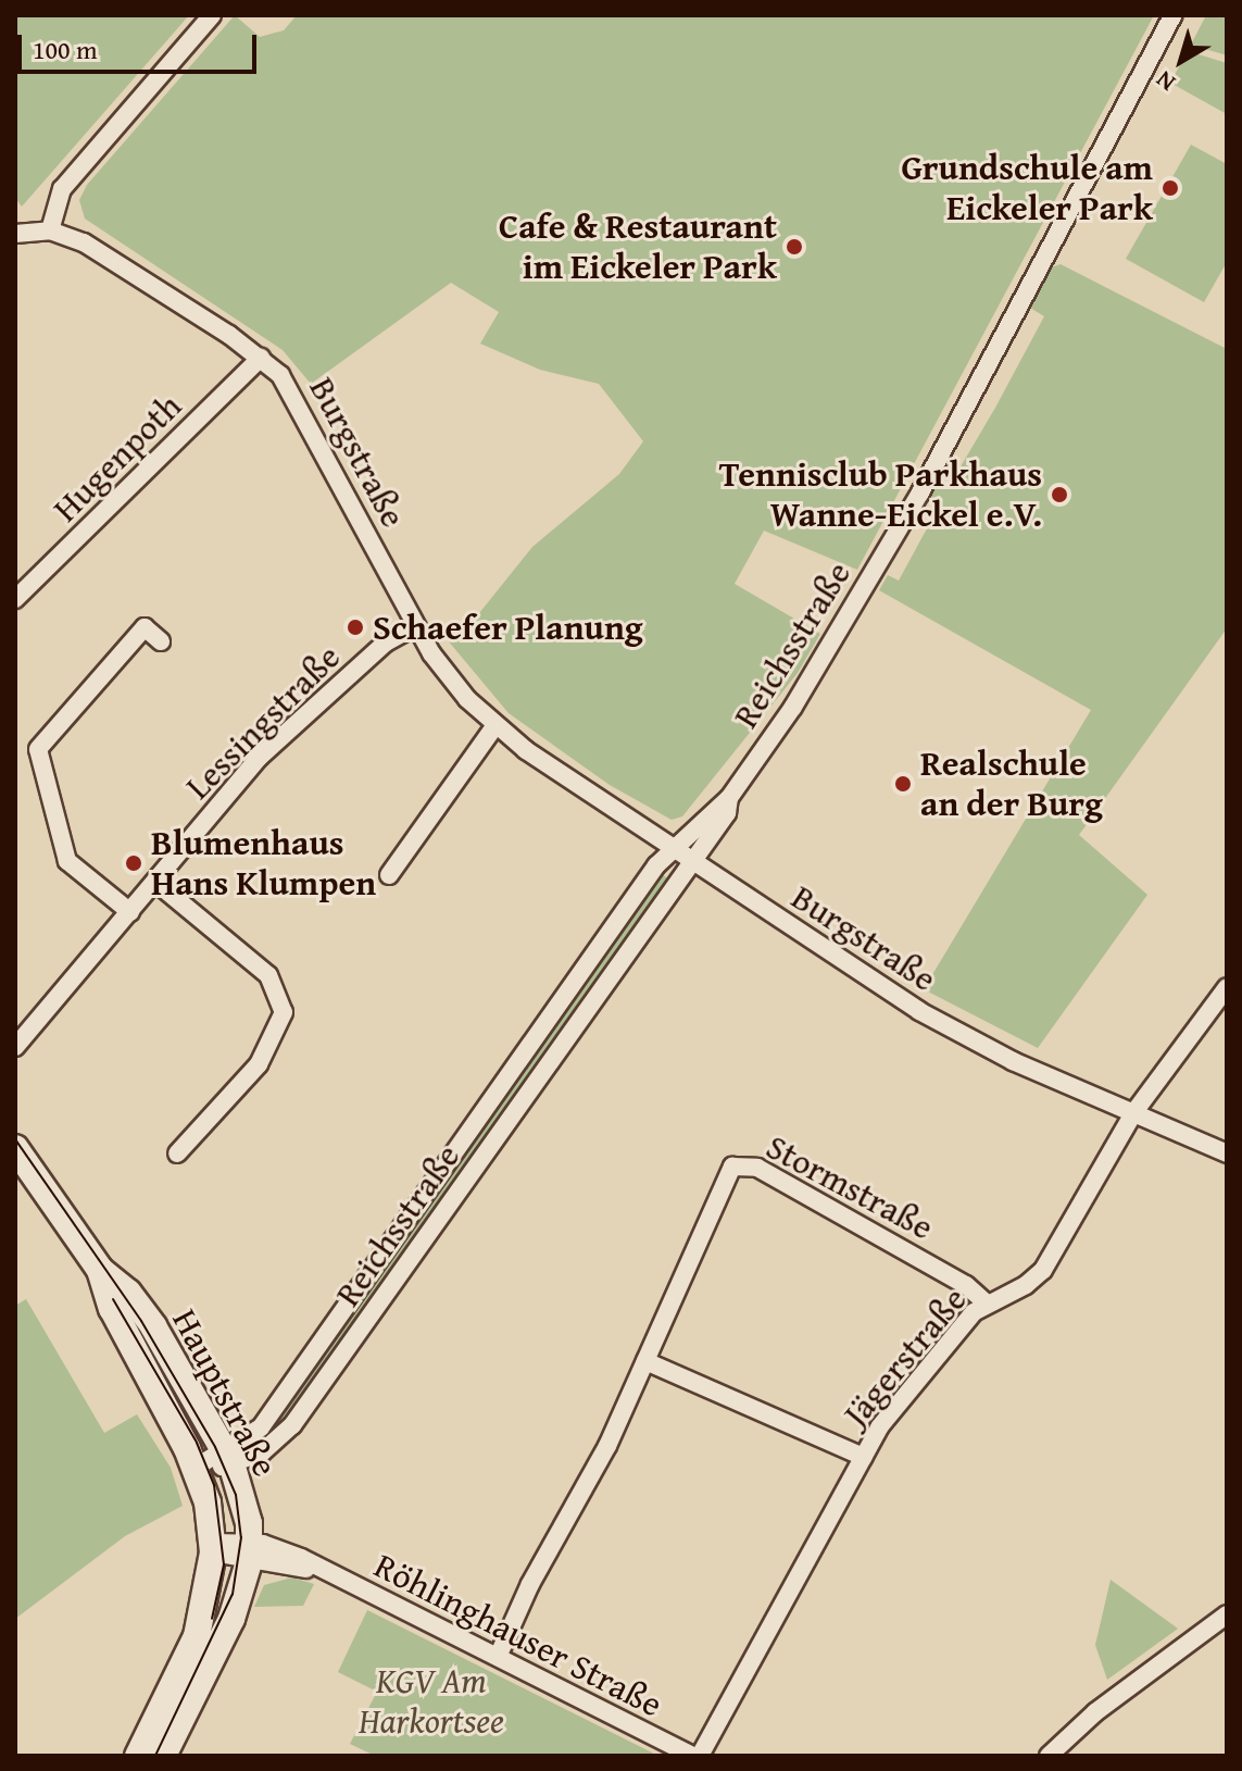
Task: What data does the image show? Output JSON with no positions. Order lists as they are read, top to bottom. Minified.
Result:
{"streets":{"street":["Burgstraße","Hugenpoth","Reichsstraße","Lessingstraße","Stormstraße","Jägerstraße","Hauptstraße","Röhlinghauser Straße"]},"crossings":[["Burgstraße","Hugenpoth"],["Burgstraße","Reichsstraße"],["Burgstraße","Lessingstraße"],["Burgstraße","Jägerstraße"],["Reichsstraße","Hauptstraße"],["Stormstraße","Jägerstraße"],["Stormstraße","Röhlinghauser Straße"],["Hauptstraße","Röhlinghauser Straße"]],"parks":["KGV Am Harkortsee"],"places":["Grundschule am Eickeler Park","Cafe & Restaurant im Eickeler Park","Tennisclub Parkhaus Wanne-Eickel e.V.","Schaefer Planung","Realschule an der Burg","Blumenhaus Hans Klumpen"],"scale_bar":"100 m","north":"bottom left"}
